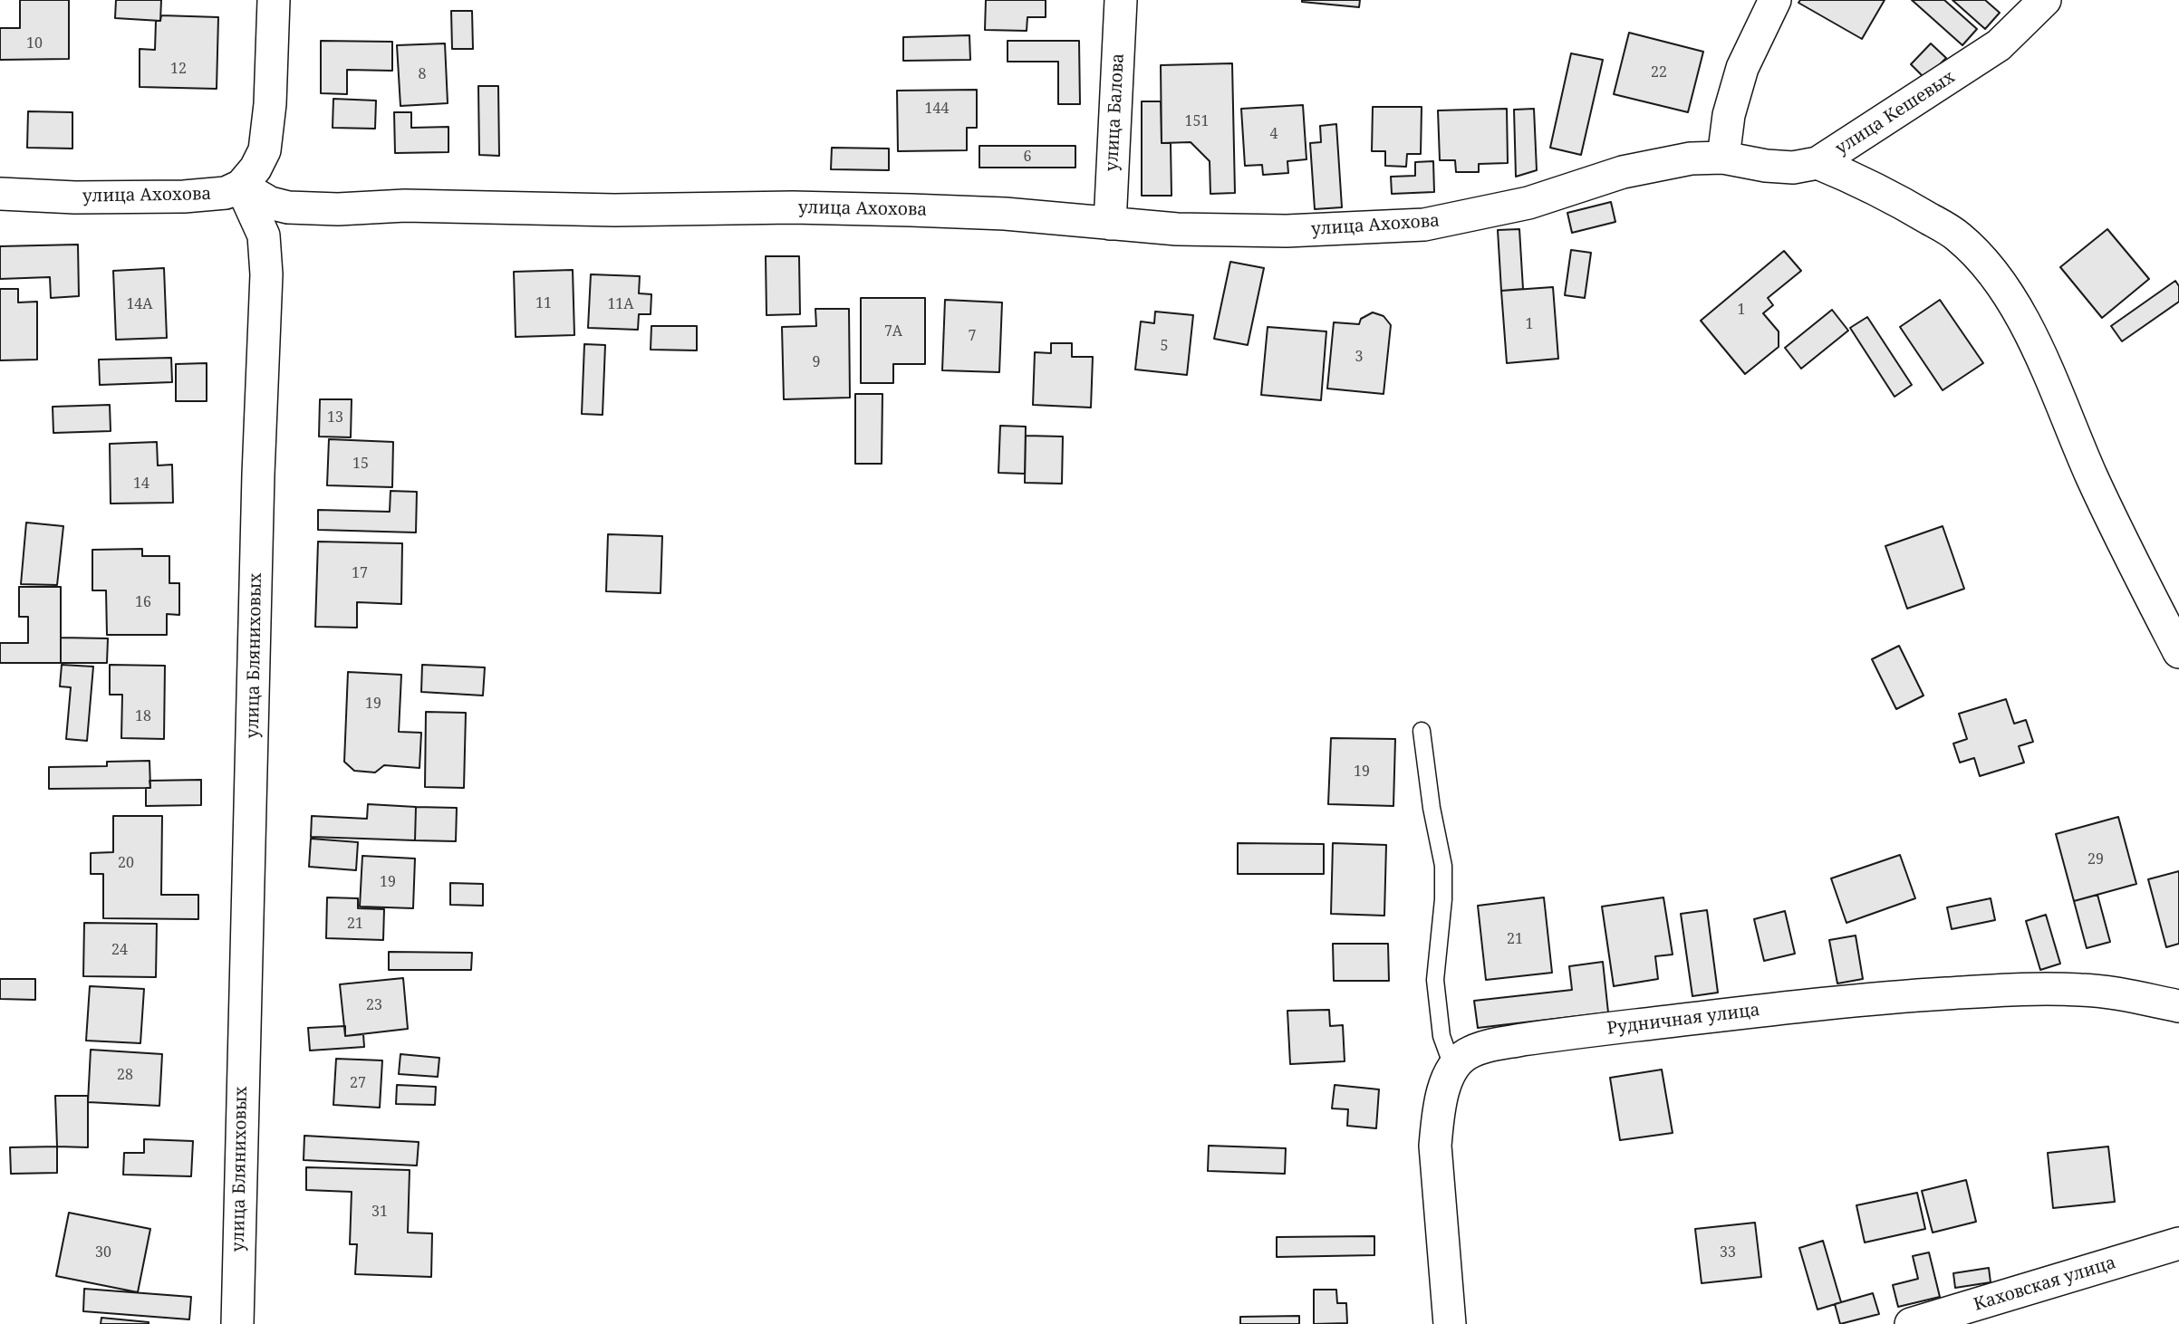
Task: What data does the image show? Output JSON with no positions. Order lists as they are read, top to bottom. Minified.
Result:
{"streets":{"street":["улица Балова","улица Кешевых","улица Ахохова","улица Бляниховых","Рудничная улица","Каховская улица"]},"crossings":[["улица Балова","улица Ахохова"],["улица Кешевых","улица Ахохова"],["улица Ахохова","улица Бляниховых"]],"house_numbers":["10","12","22","8","144","151","4","6","11","14А","11А","1","1","7А","7","5","3","9","13","15","14","17","16","19","18","19","29","20","19","21","21","24","23","28","27","31","30","33"]}
